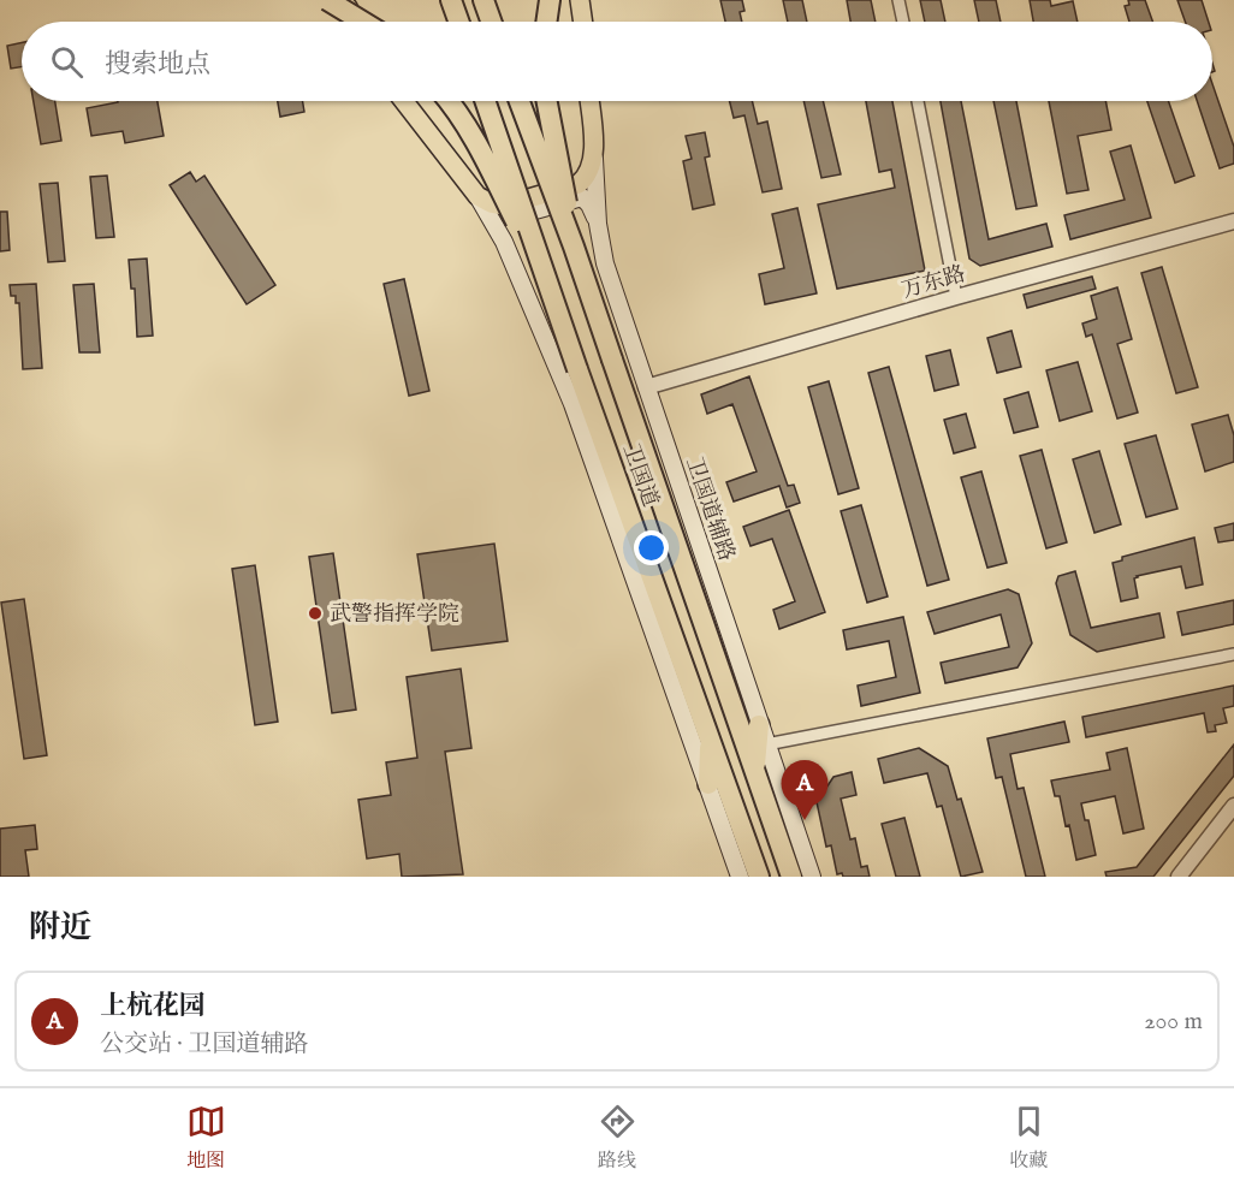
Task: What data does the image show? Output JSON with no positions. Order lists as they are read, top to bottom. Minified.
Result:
{"streets":{"highway":["卫国道"],"main road":["卫国道辅路"],"street":["万东路"]},"crossings":[["万东路","卫国道辅路"]],"places":["武警指挥学院"],"page":{"search":"搜索地点","pins":"A","heading":"附近","list":[{"mark":"A","name":"上杭花园","note":"公交站 · 卫国道辅路","value":"200 m"}],"nav":["地图","路线","收藏"]}}
